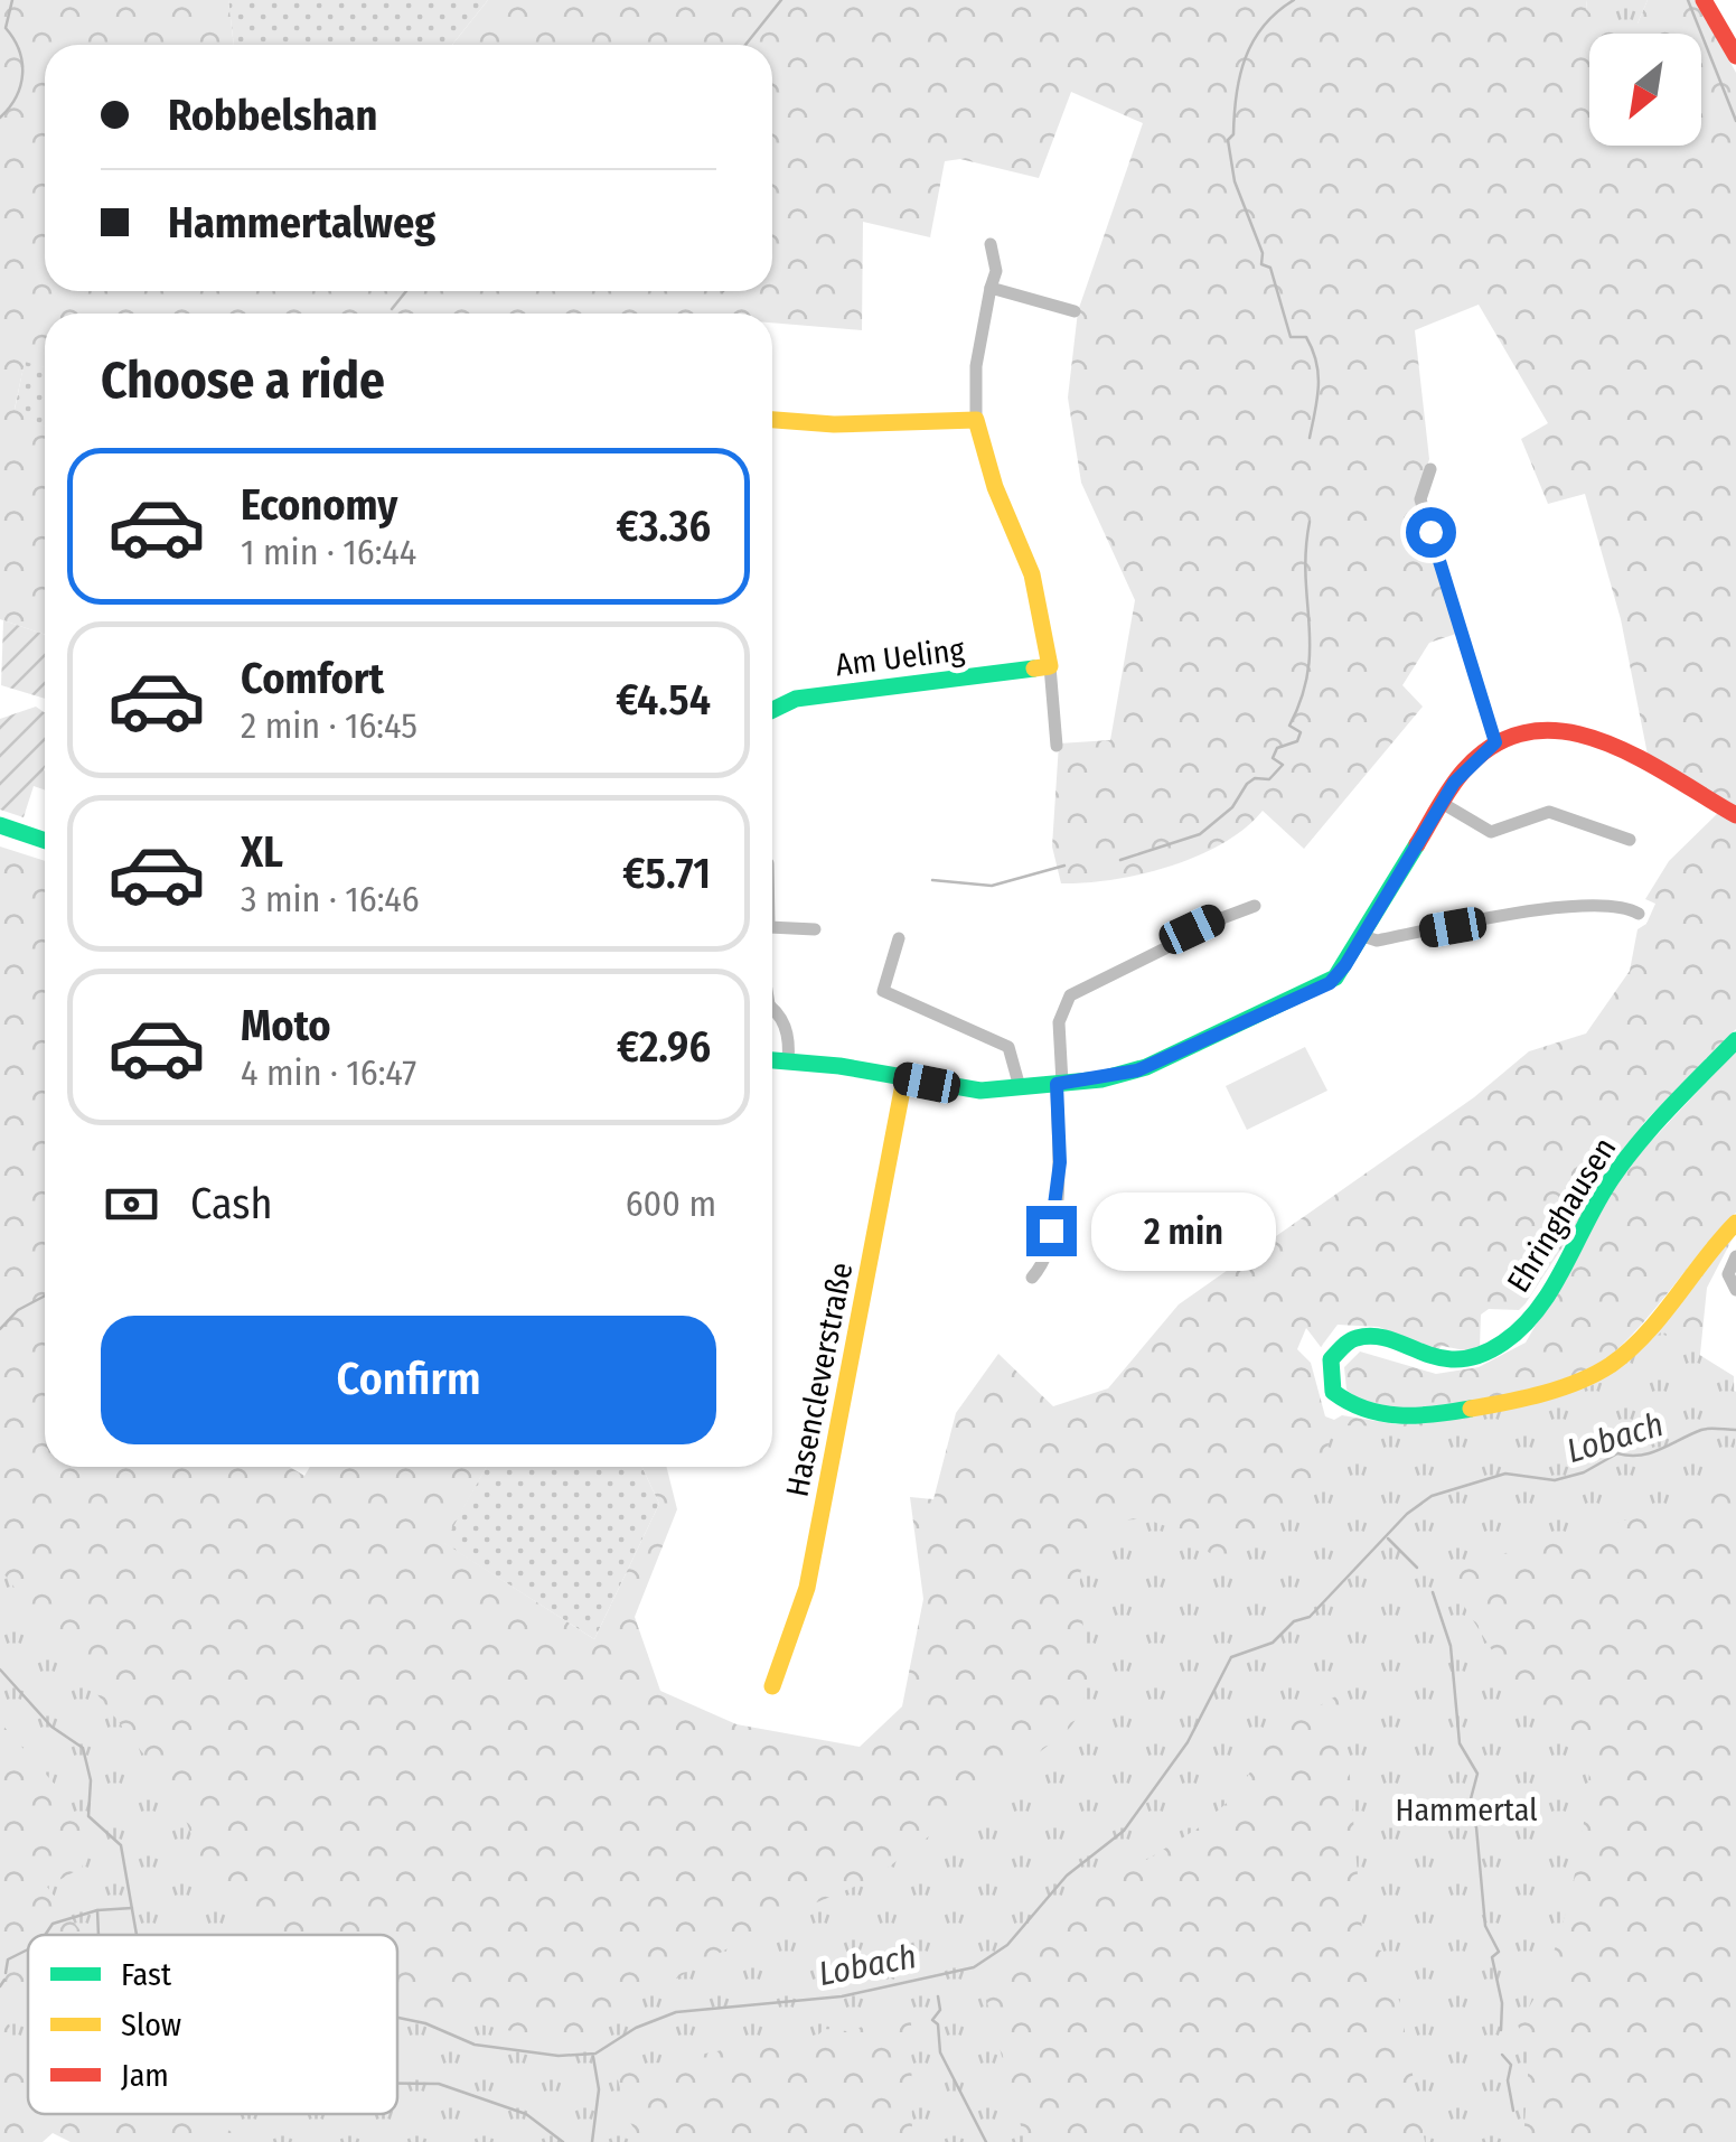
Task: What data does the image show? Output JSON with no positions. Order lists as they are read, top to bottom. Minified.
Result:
{"streets":{"main road":["Am Ueling","Ehringhausen","Hasencleverstraße"]},"water":["Lobach"],"parks":["Hammertal"],"legend":["Fast","Slow","Jam"],"north":"bottom left","page":{"banner":["Robbelshan","Hammertalweg"],"heading":"Choose a ride","list":[{"name":"Economy","note":"1 min · 16:44","value":"€3.36"},{"name":"Comfort","note":"2 min · 16:45","value":"€4.54"},{"name":"XL","note":"3 min · 16:46","value":"€5.71"},{"name":"Moto","note":"4 min · 16:47","value":"€2.96"}],"pay":["Cash","600 m"],"bubble":"2 min","buttons":"Confirm"}}
